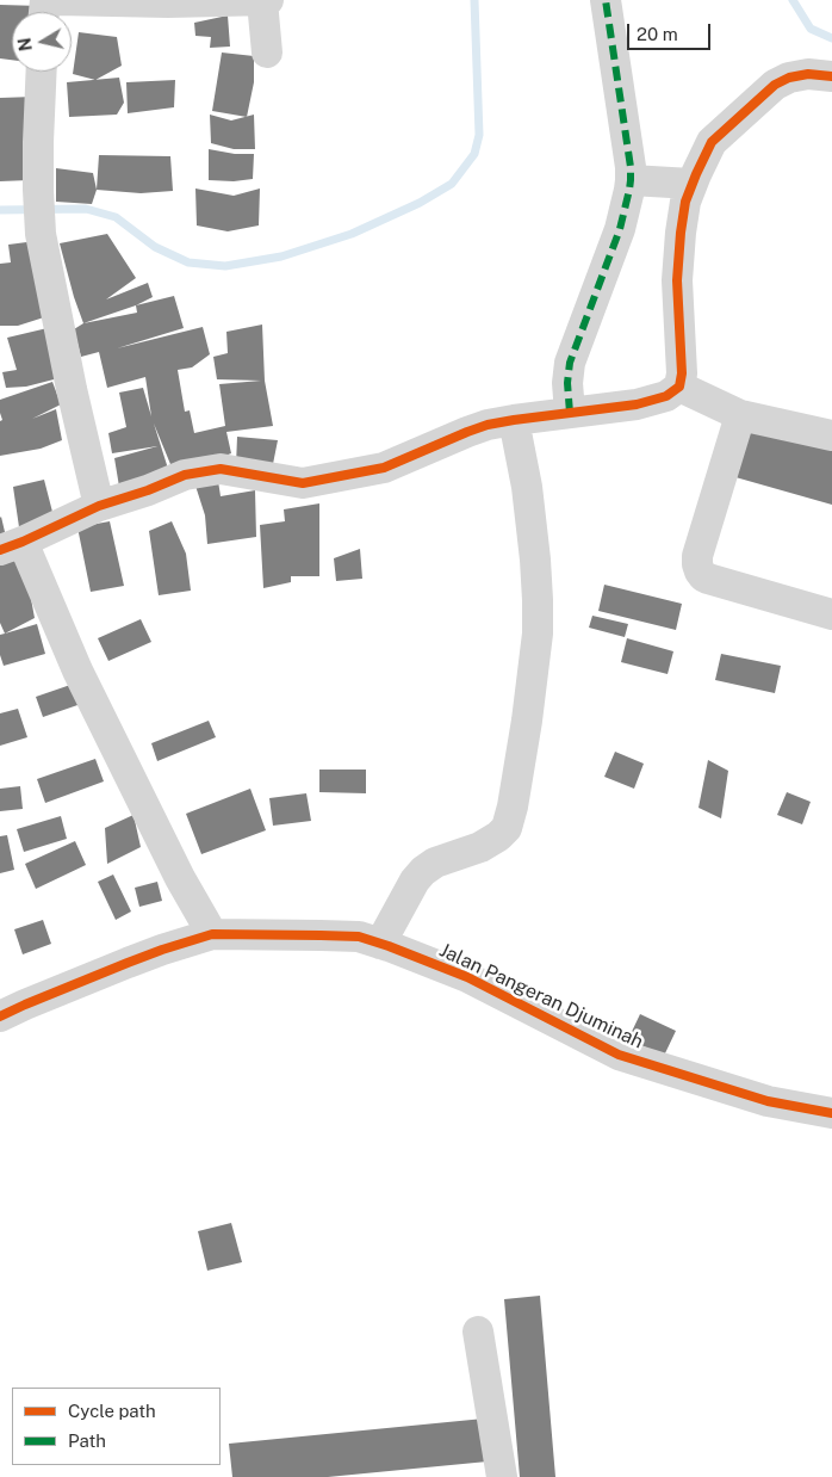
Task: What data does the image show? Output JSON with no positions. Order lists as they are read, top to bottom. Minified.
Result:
{"streets":{"street":["Jalan Pangeran Djuminah"]},"legend":["Cycle path","Path"],"scale_bar":"20 m","north":"left"}
